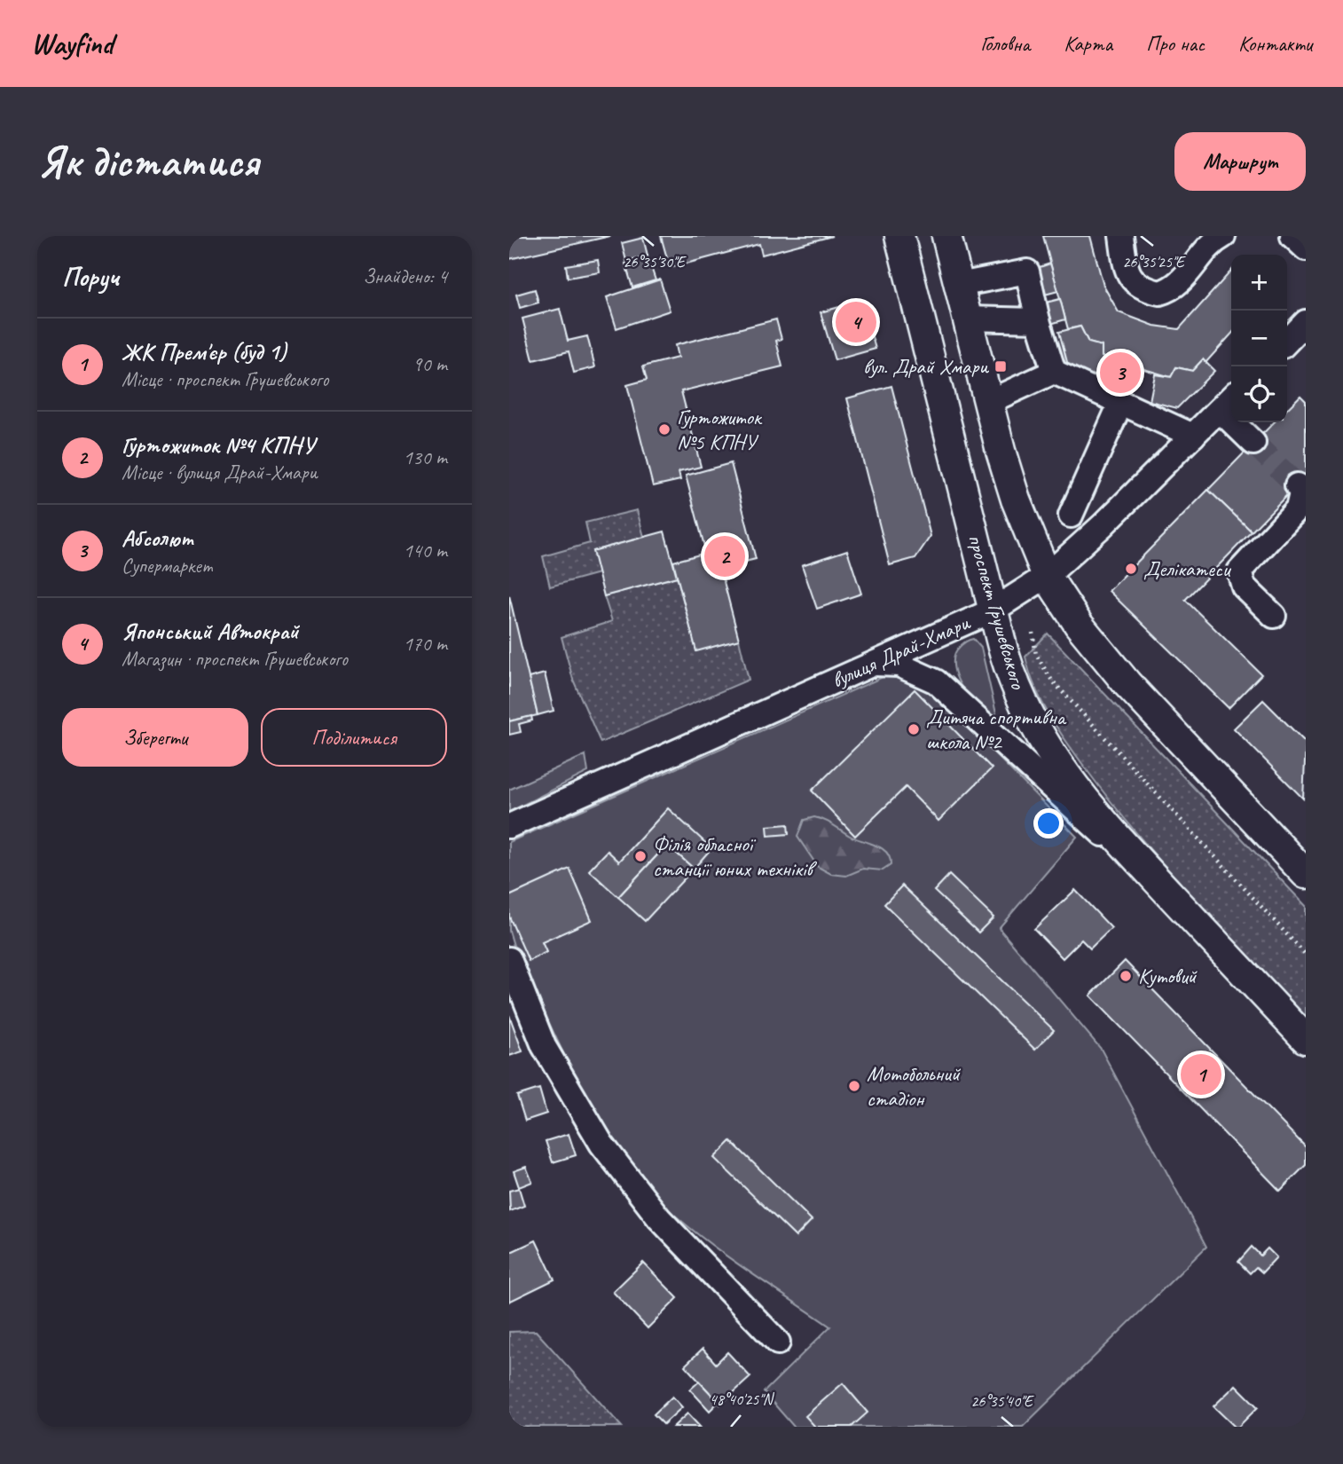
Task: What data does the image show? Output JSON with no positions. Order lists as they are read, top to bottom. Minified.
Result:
{"streets":{"main road":["проспект Грушевського"],"street":["вулиця Драй-Хмари"]},"crossings":[["проспект Грушевського","вулиця Драй-Хмари"]],"places":{"transit":["вул. Драй Хмари"],"other":["Гуртожиток №5 КПНУ","Делікатеси","Дитяча спортивна школа №2","Філія обласної станції юних техніків","Кутовий","Мотобольний стадіон"]},"page":{"header":"Wayfind","nav":["Головна","Карта","Про нас","Контакти"],"buttons":["Маршрут",["Зберегти","Поділитися"]],"title":"Як дістатися","heading":["Поруч","Знайдено: 4"],"map_buttons":["+","−"],"pins":["4","3","2","1"],"list":[{"mark":"1","name":"ЖК Прем'єр (буд 1)","note":"Місце · проспект Грушевського","value":"90 m"},{"mark":"2","name":"Гуртожиток №4 КПНУ","note":"Місце · вулиця Драй-Хмари","value":"130 m"},{"mark":"3","name":"Абсолют","note":"Супермаркет","value":"140 m"},{"mark":"4","name":"Японський Автокрай","note":"Магазин · проспект Грушевського","value":"170 m"}]},"coordinates":["26°35'30\"E","26°35'25\"E","48°40'25\"N","26°35'40\"E"]}
